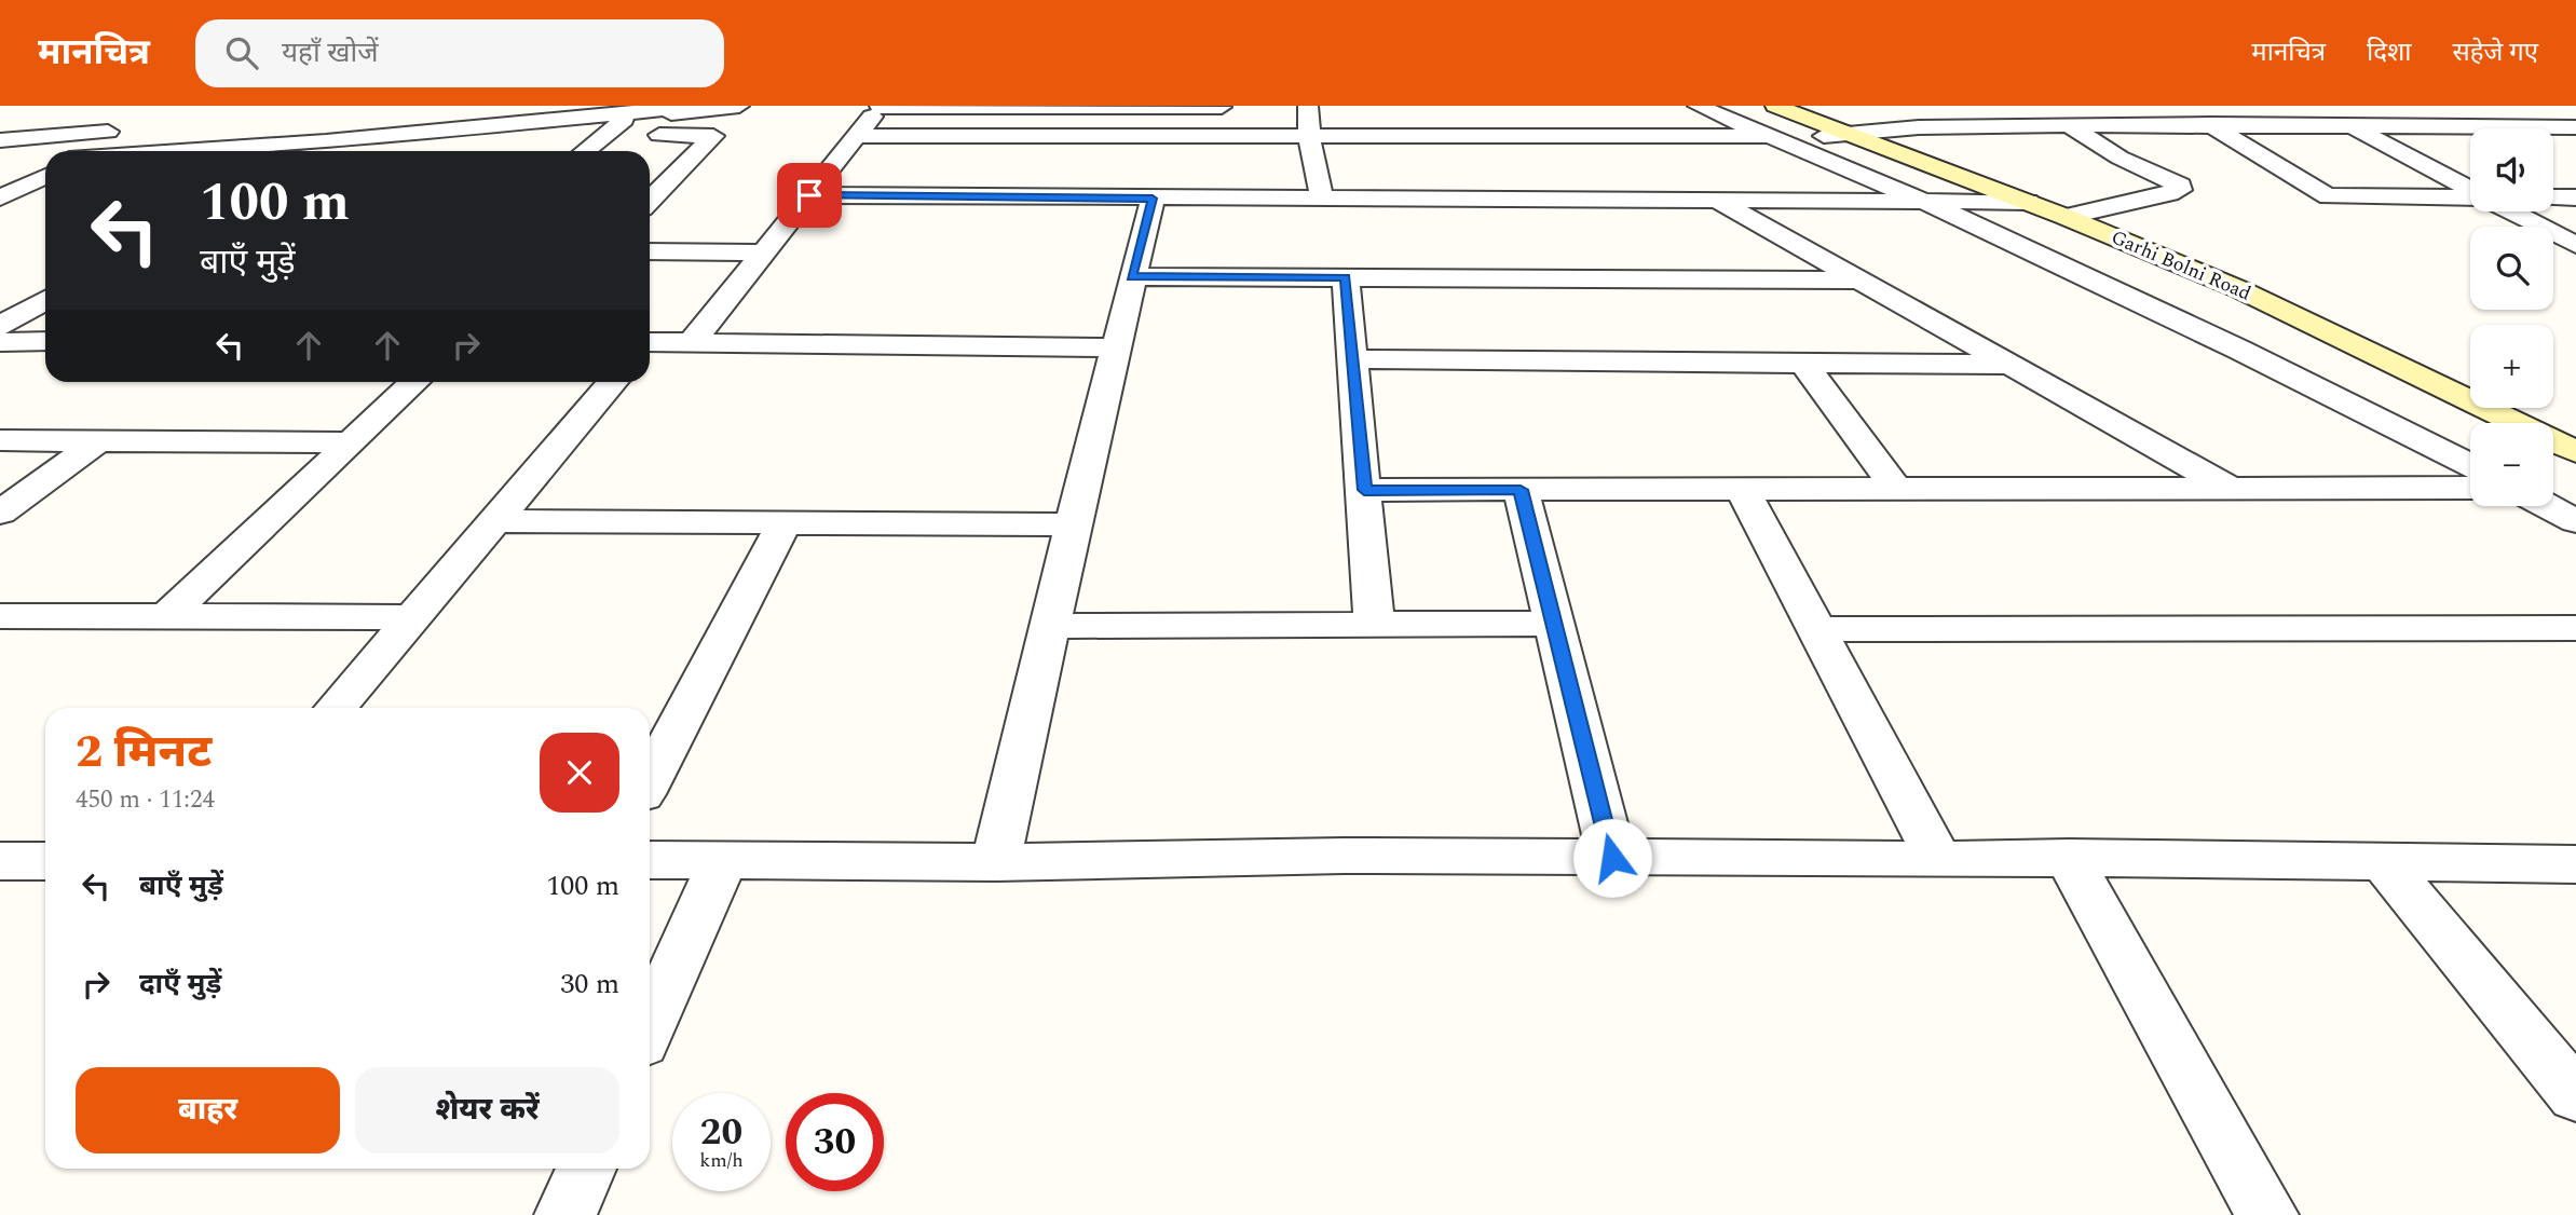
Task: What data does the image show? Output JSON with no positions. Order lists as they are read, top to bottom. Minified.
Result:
{"streets":{"main road":["Garhi Bolni Road"]},"page":{"header":"मानचित्र","search":"यहाँ खोजें","nav":["मानचित्र","दिशा","सहेजे गए"],"map_buttons":["+","−"],"turn":["100 m","बाएँ मुड़ें"],"heading":["2 मिनट","450 m · 11:24"],"list":[{"name":"बाएँ मुड़ें","value":"100 m"},{"name":"दाएँ मुड़ें","value":"30 m"}],"buttons":["बाहर","शेयर करें"],"speed":"20 km/h","limit":"30"}}
